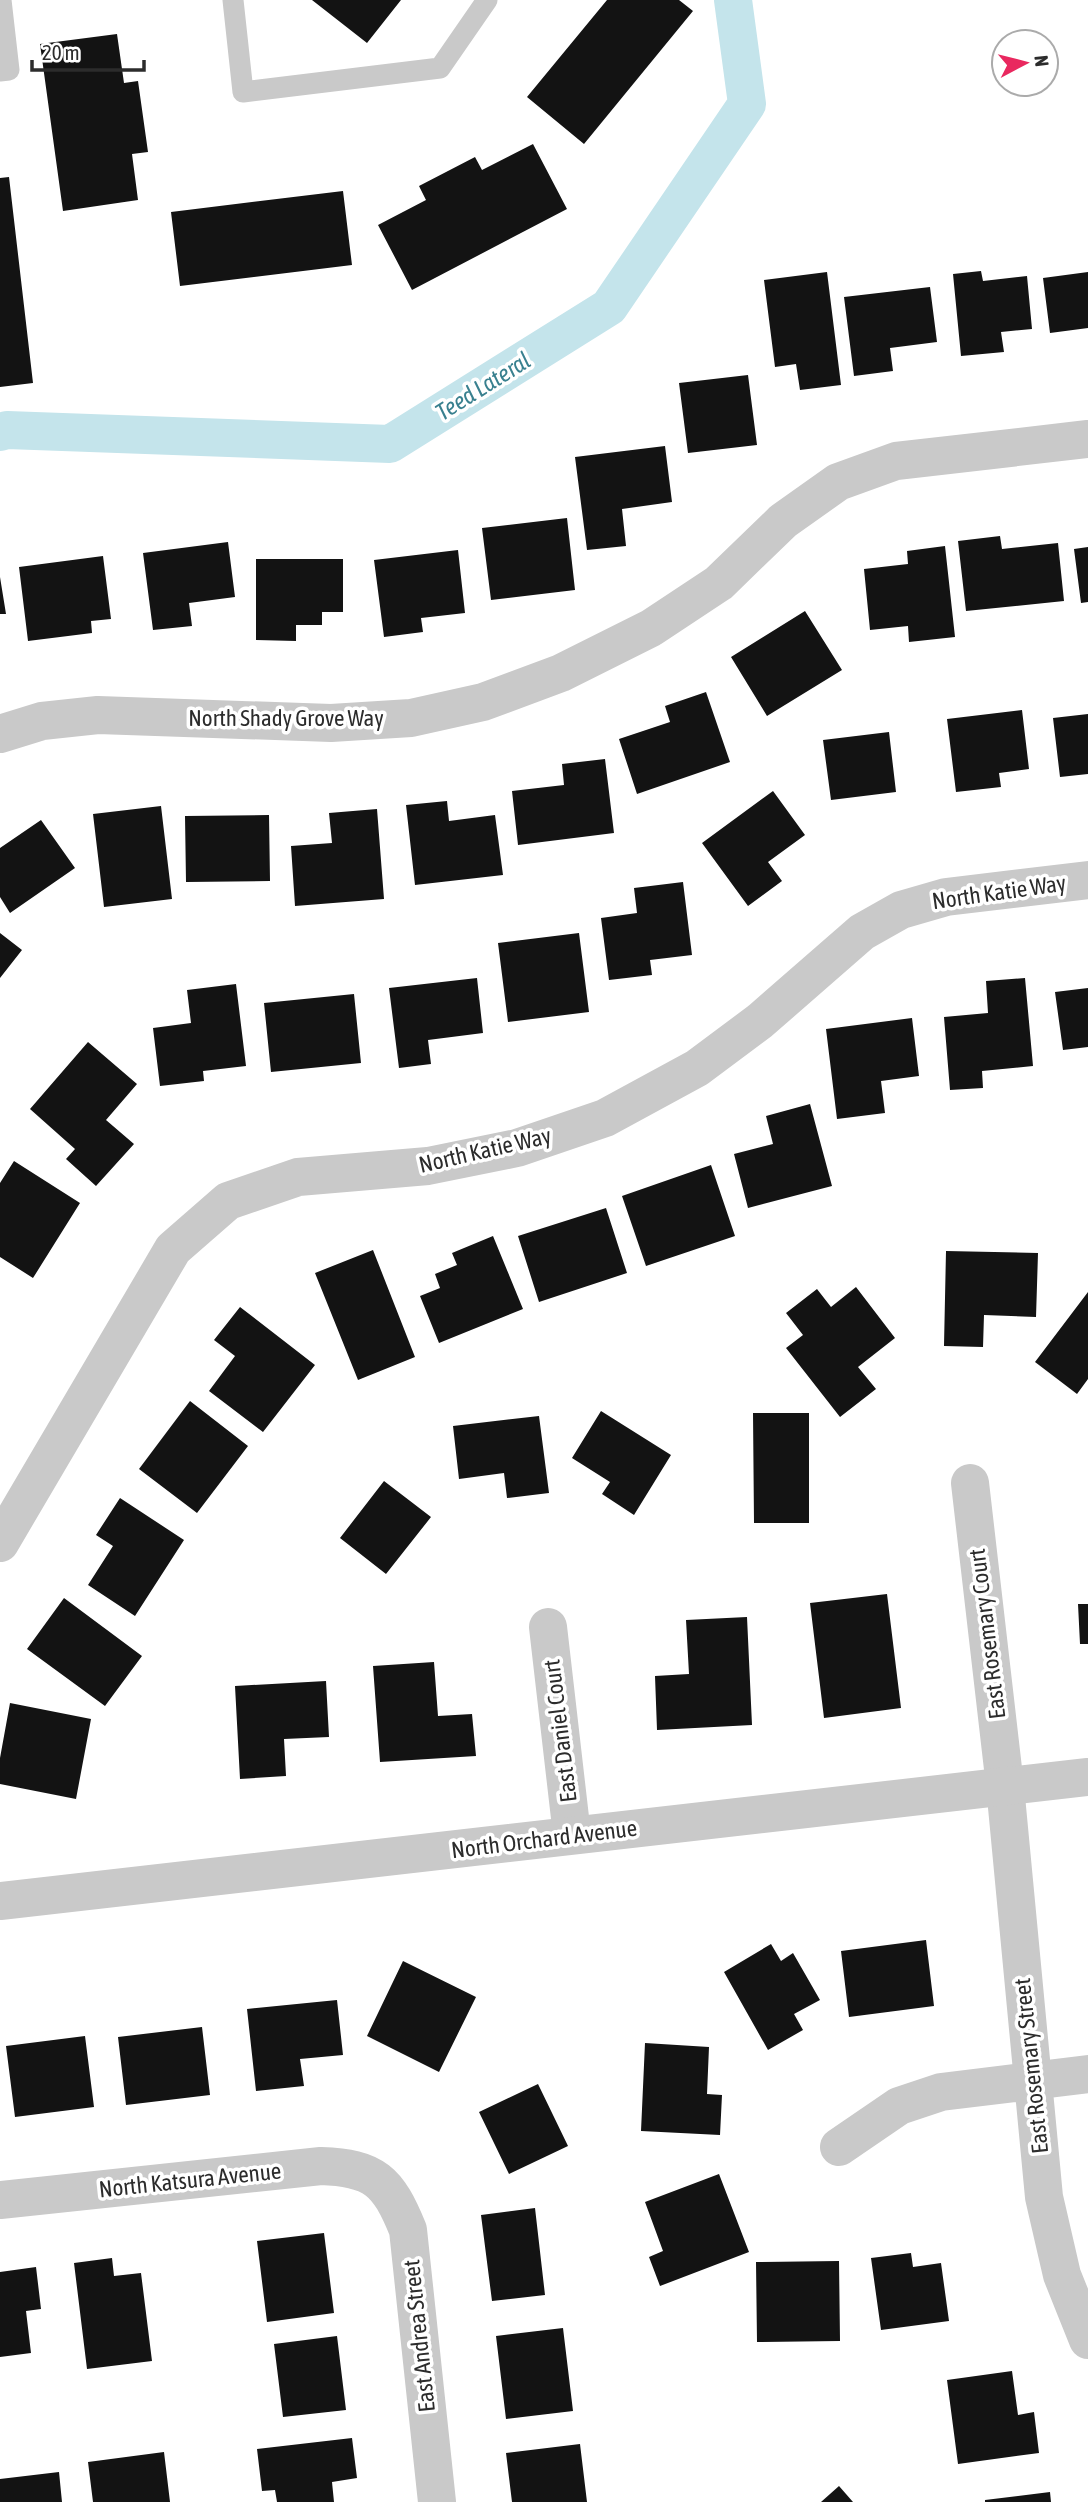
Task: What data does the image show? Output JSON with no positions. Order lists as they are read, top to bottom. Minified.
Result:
{"streets":{"street":["North Shady Grove Way","North Katie Way","East Rosemary Court","East Daniel Court","North Orchard Avenue","East Rosemary Street","North Katsura Avenue","East Andrea Street"]},"crossings":[["East Rosemary Court","North Orchard Avenue"],["East Rosemary Court","East Rosemary Street"],["East Daniel Court","North Orchard Avenue"],["North Orchard Avenue","East Rosemary Street"],["North Katsura Avenue","East Andrea Street"]],"water":["Teed Lateral"],"scale_bar":"20 m","north":"right"}
